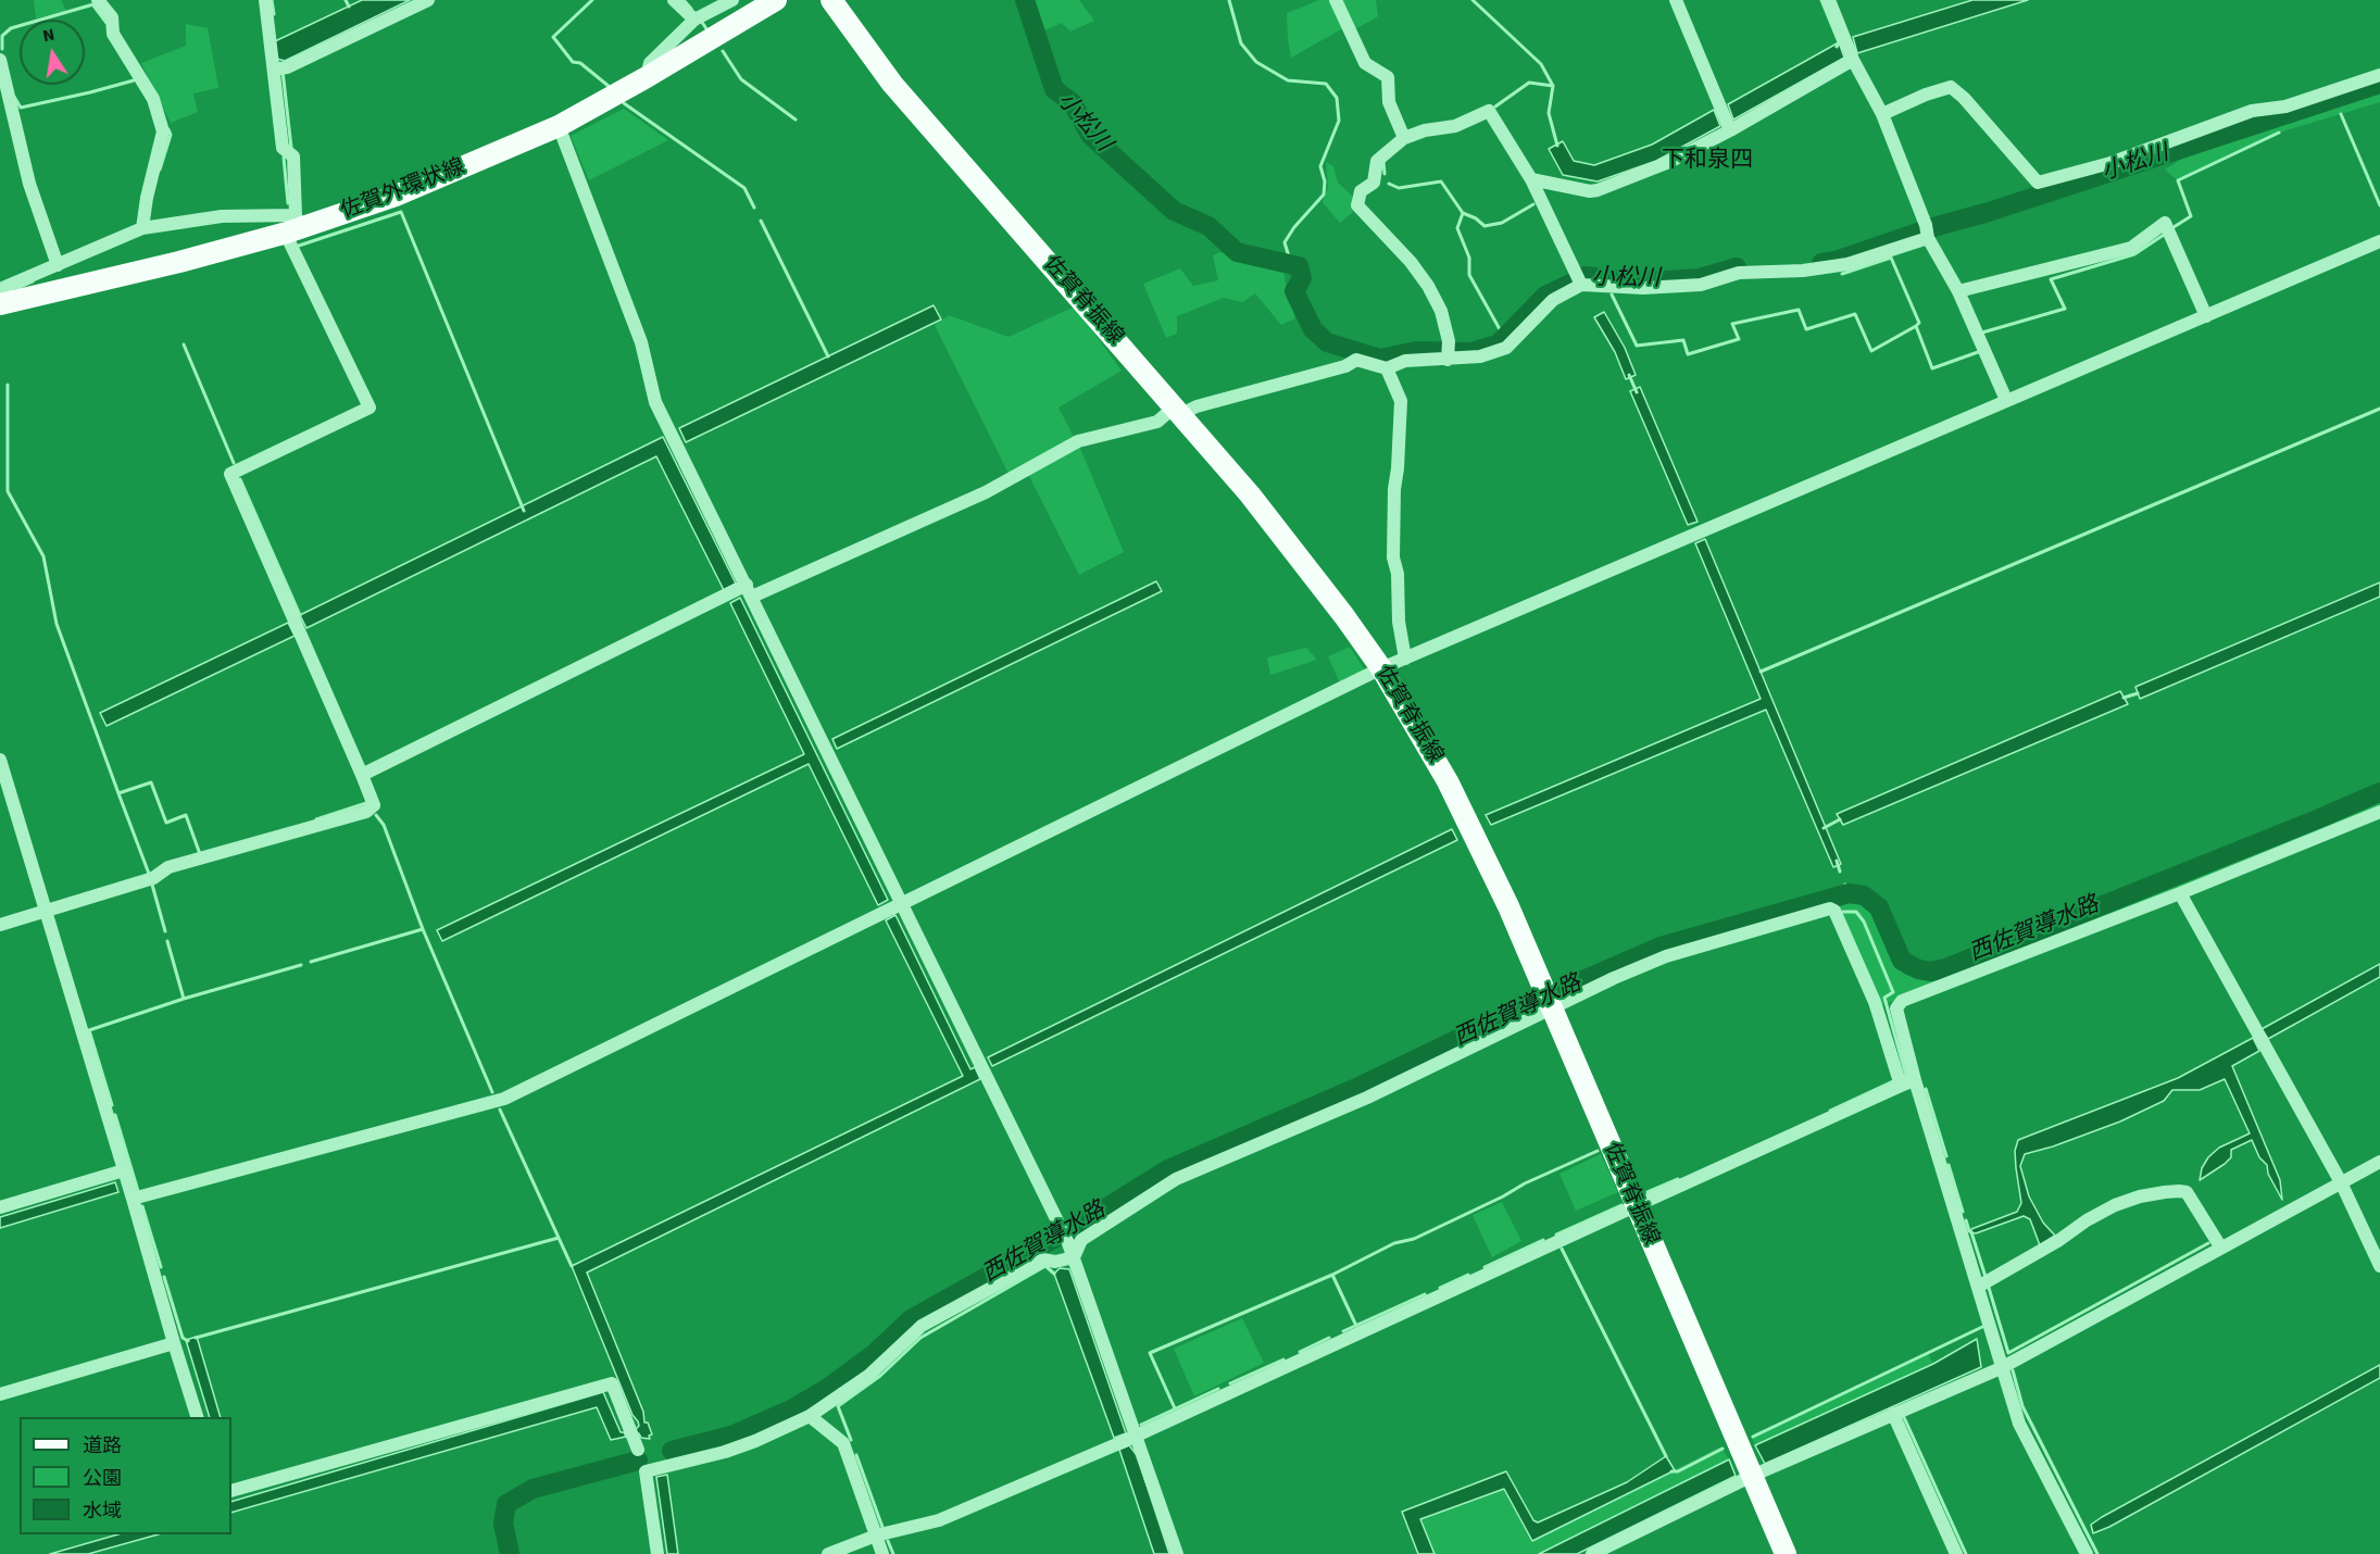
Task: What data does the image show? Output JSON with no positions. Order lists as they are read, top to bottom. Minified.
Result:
{"streets":{"main road":["佐賀外環状線","佐賀脊振線"]},"districts":["下和泉四"],"water":["小松川","西佐賀導水路"],"legend":["道路","公園","水域"],"north":"top"}
